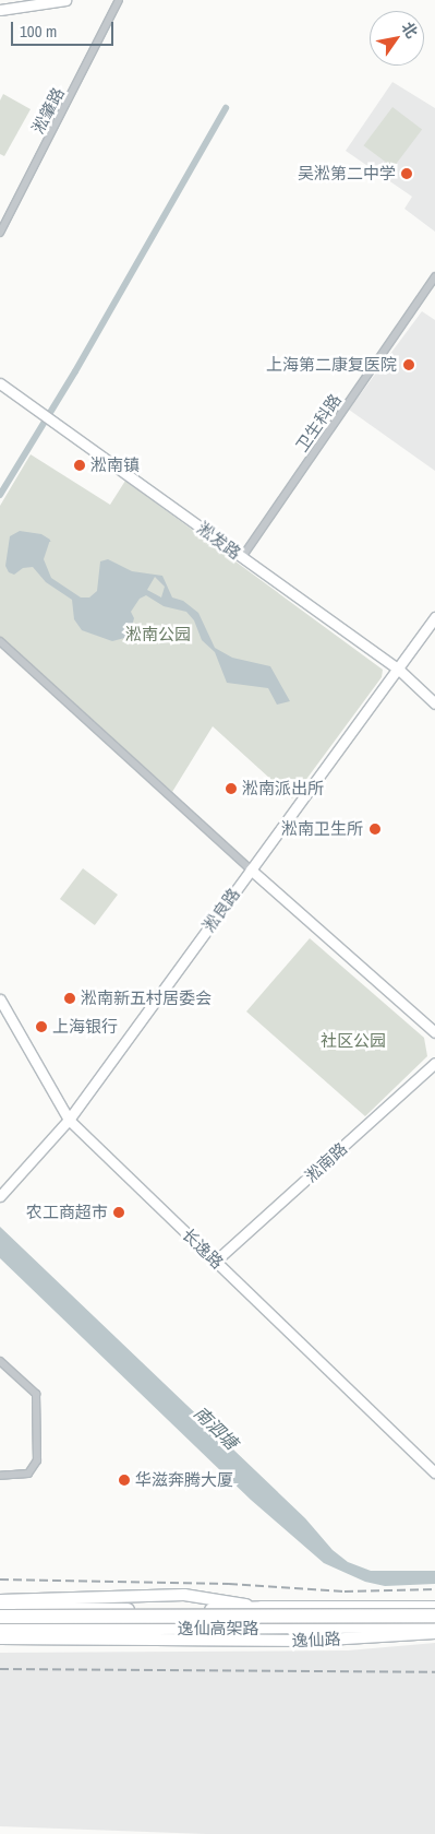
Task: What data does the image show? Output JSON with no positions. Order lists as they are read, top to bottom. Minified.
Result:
{"streets":{"highway":["逸仙高架路"],"main road":["逸仙路"],"street":["淞肇路","卫生科路","淞发路","淞良路","淞南路","长逸路"]},"crossings":[["卫生科路","淞发路"],["淞发路","淞良路"],["淞良路","长逸路"],["淞南路","长逸路"],["逸仙高架路","逸仙路"]],"water":["南泗塘"],"parks":["淞南公园","社区公园"],"places":["吴淞第二中学","上海第二康复医院","淞南镇","淞南派出所","淞南卫生所","淞南新五村居委会","上海银行","农工商超市","华滋奔腾大厦"],"scale_bar":"100 m","north":"top right"}
